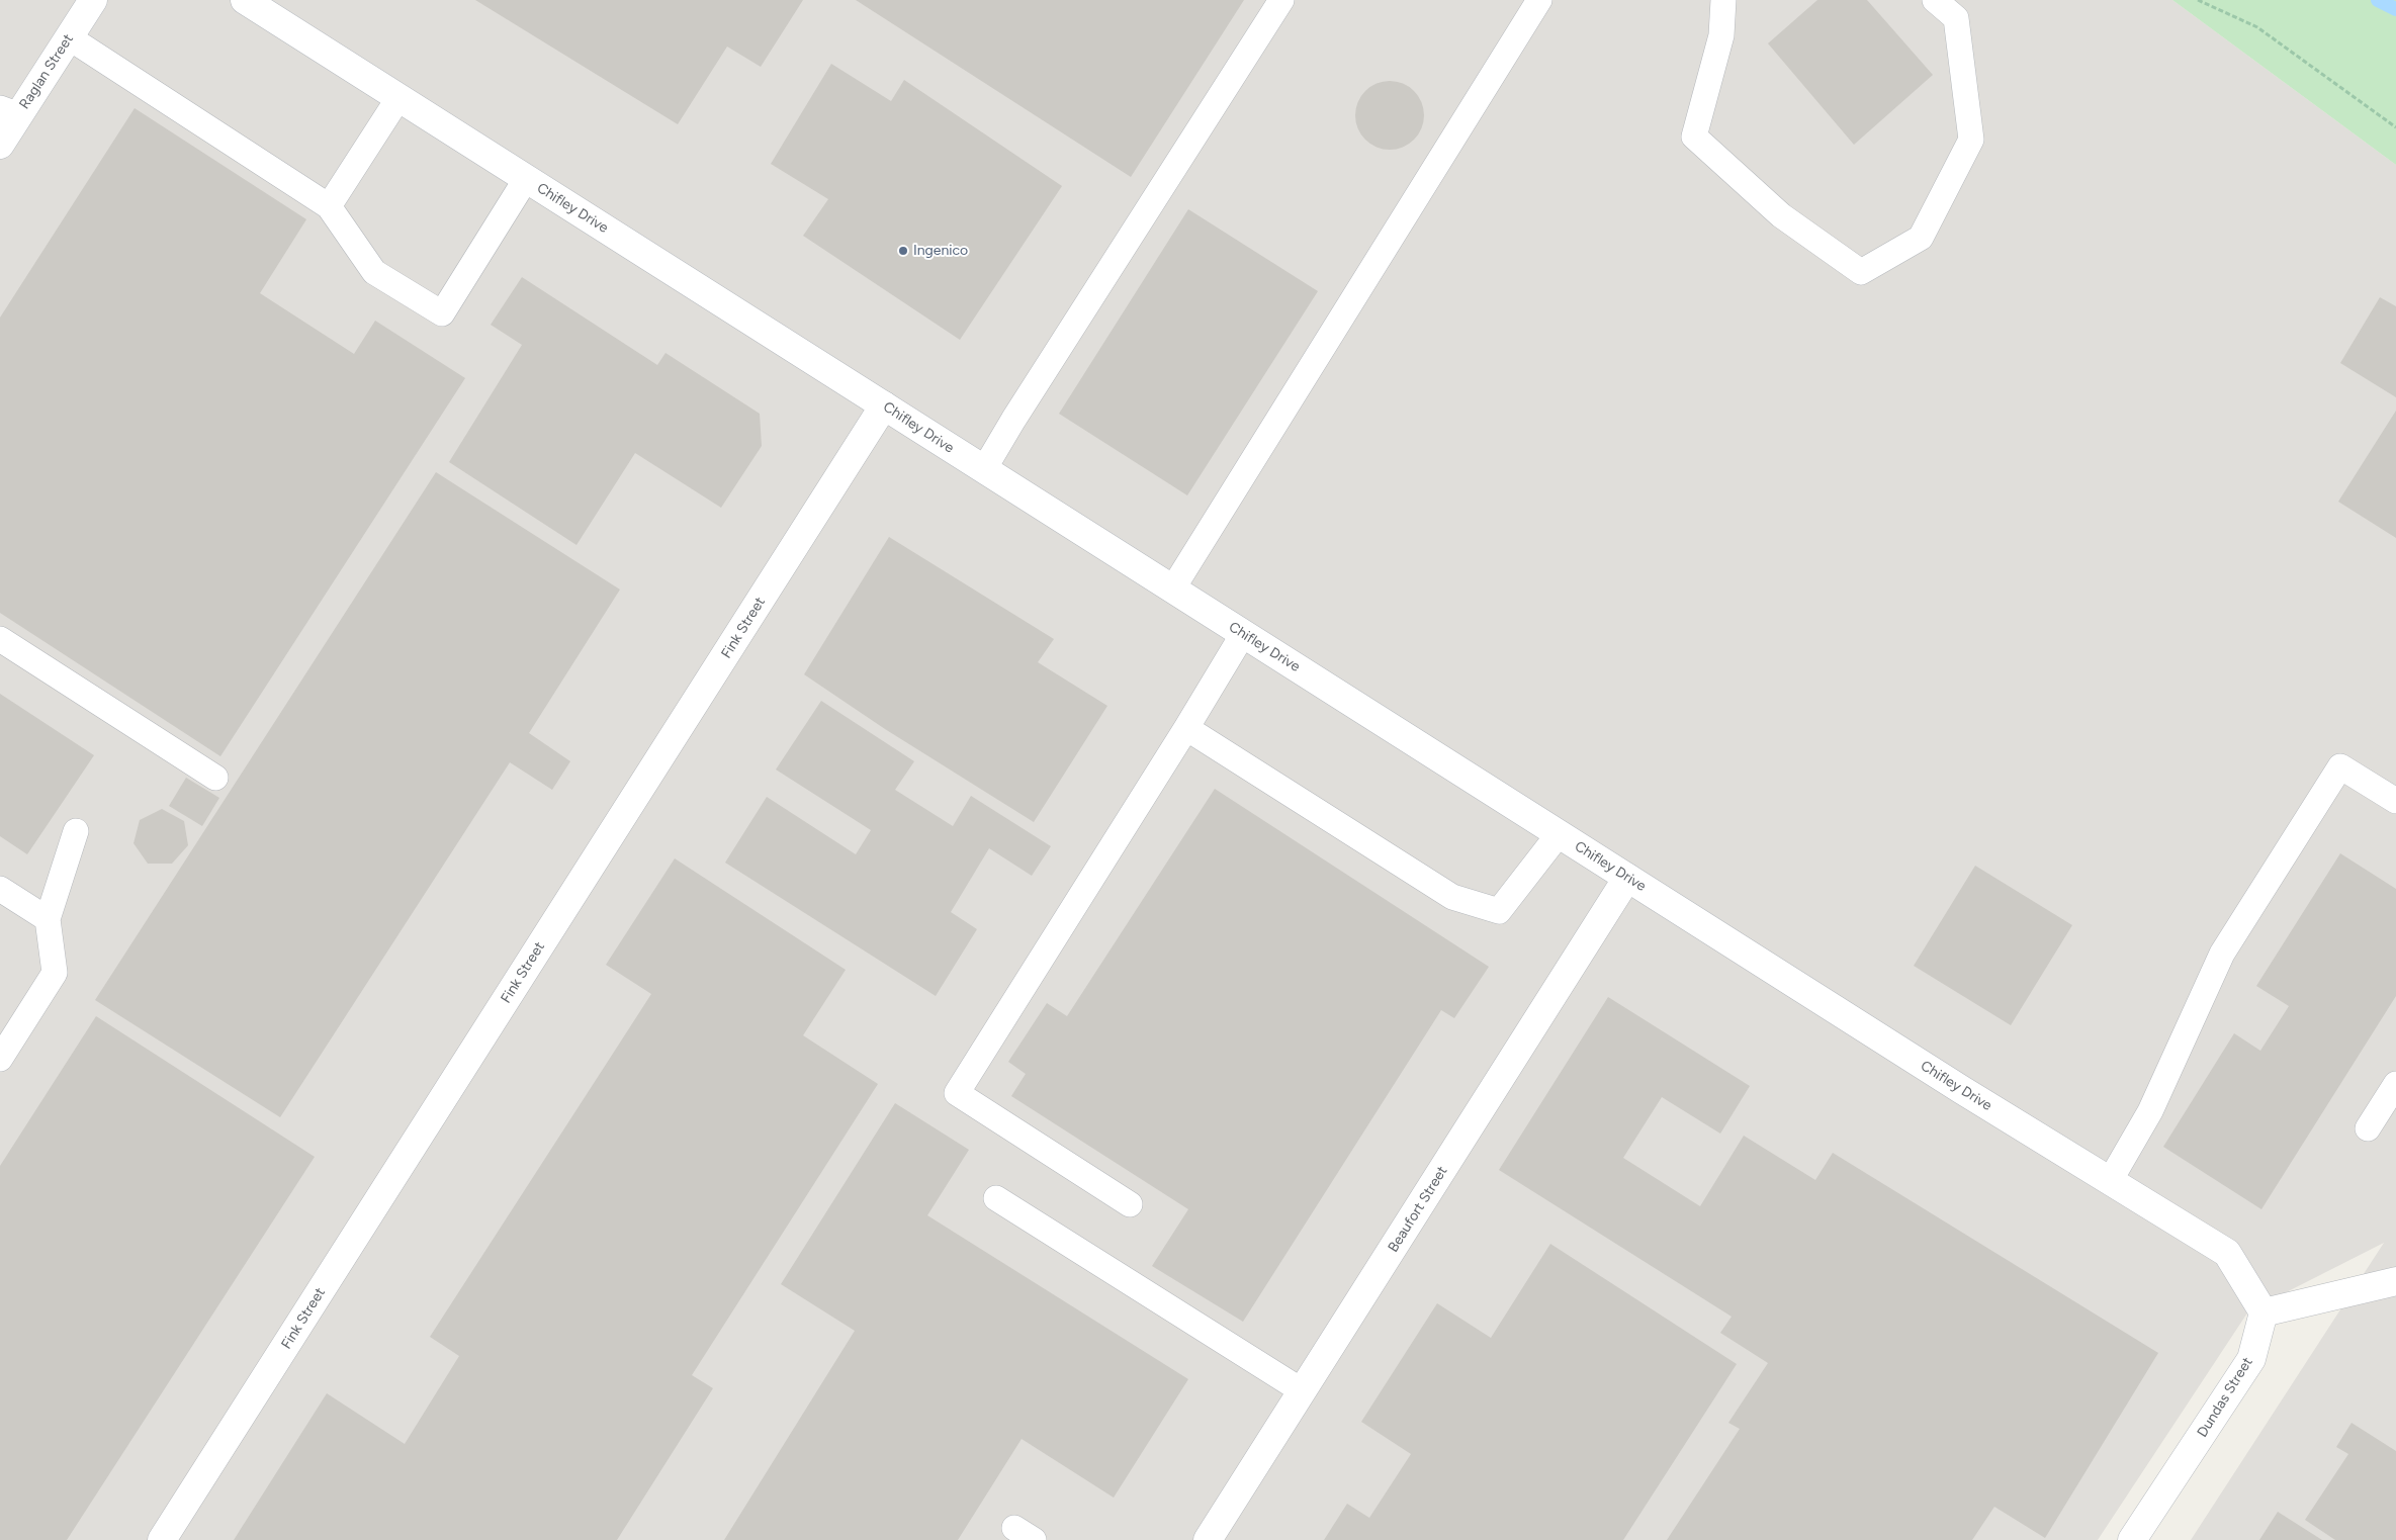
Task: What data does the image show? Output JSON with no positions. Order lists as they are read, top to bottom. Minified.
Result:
{"streets":{"street":["Raglan Street","Chifley Drive","Fink Street","Beaufort Street","Dundas Street"]},"crossings":[["Chifley Drive","Fink Street"],["Chifley Drive","Beaufort Street"],["Chifley Drive","Dundas Street"]],"places":["Ingenico"]}
